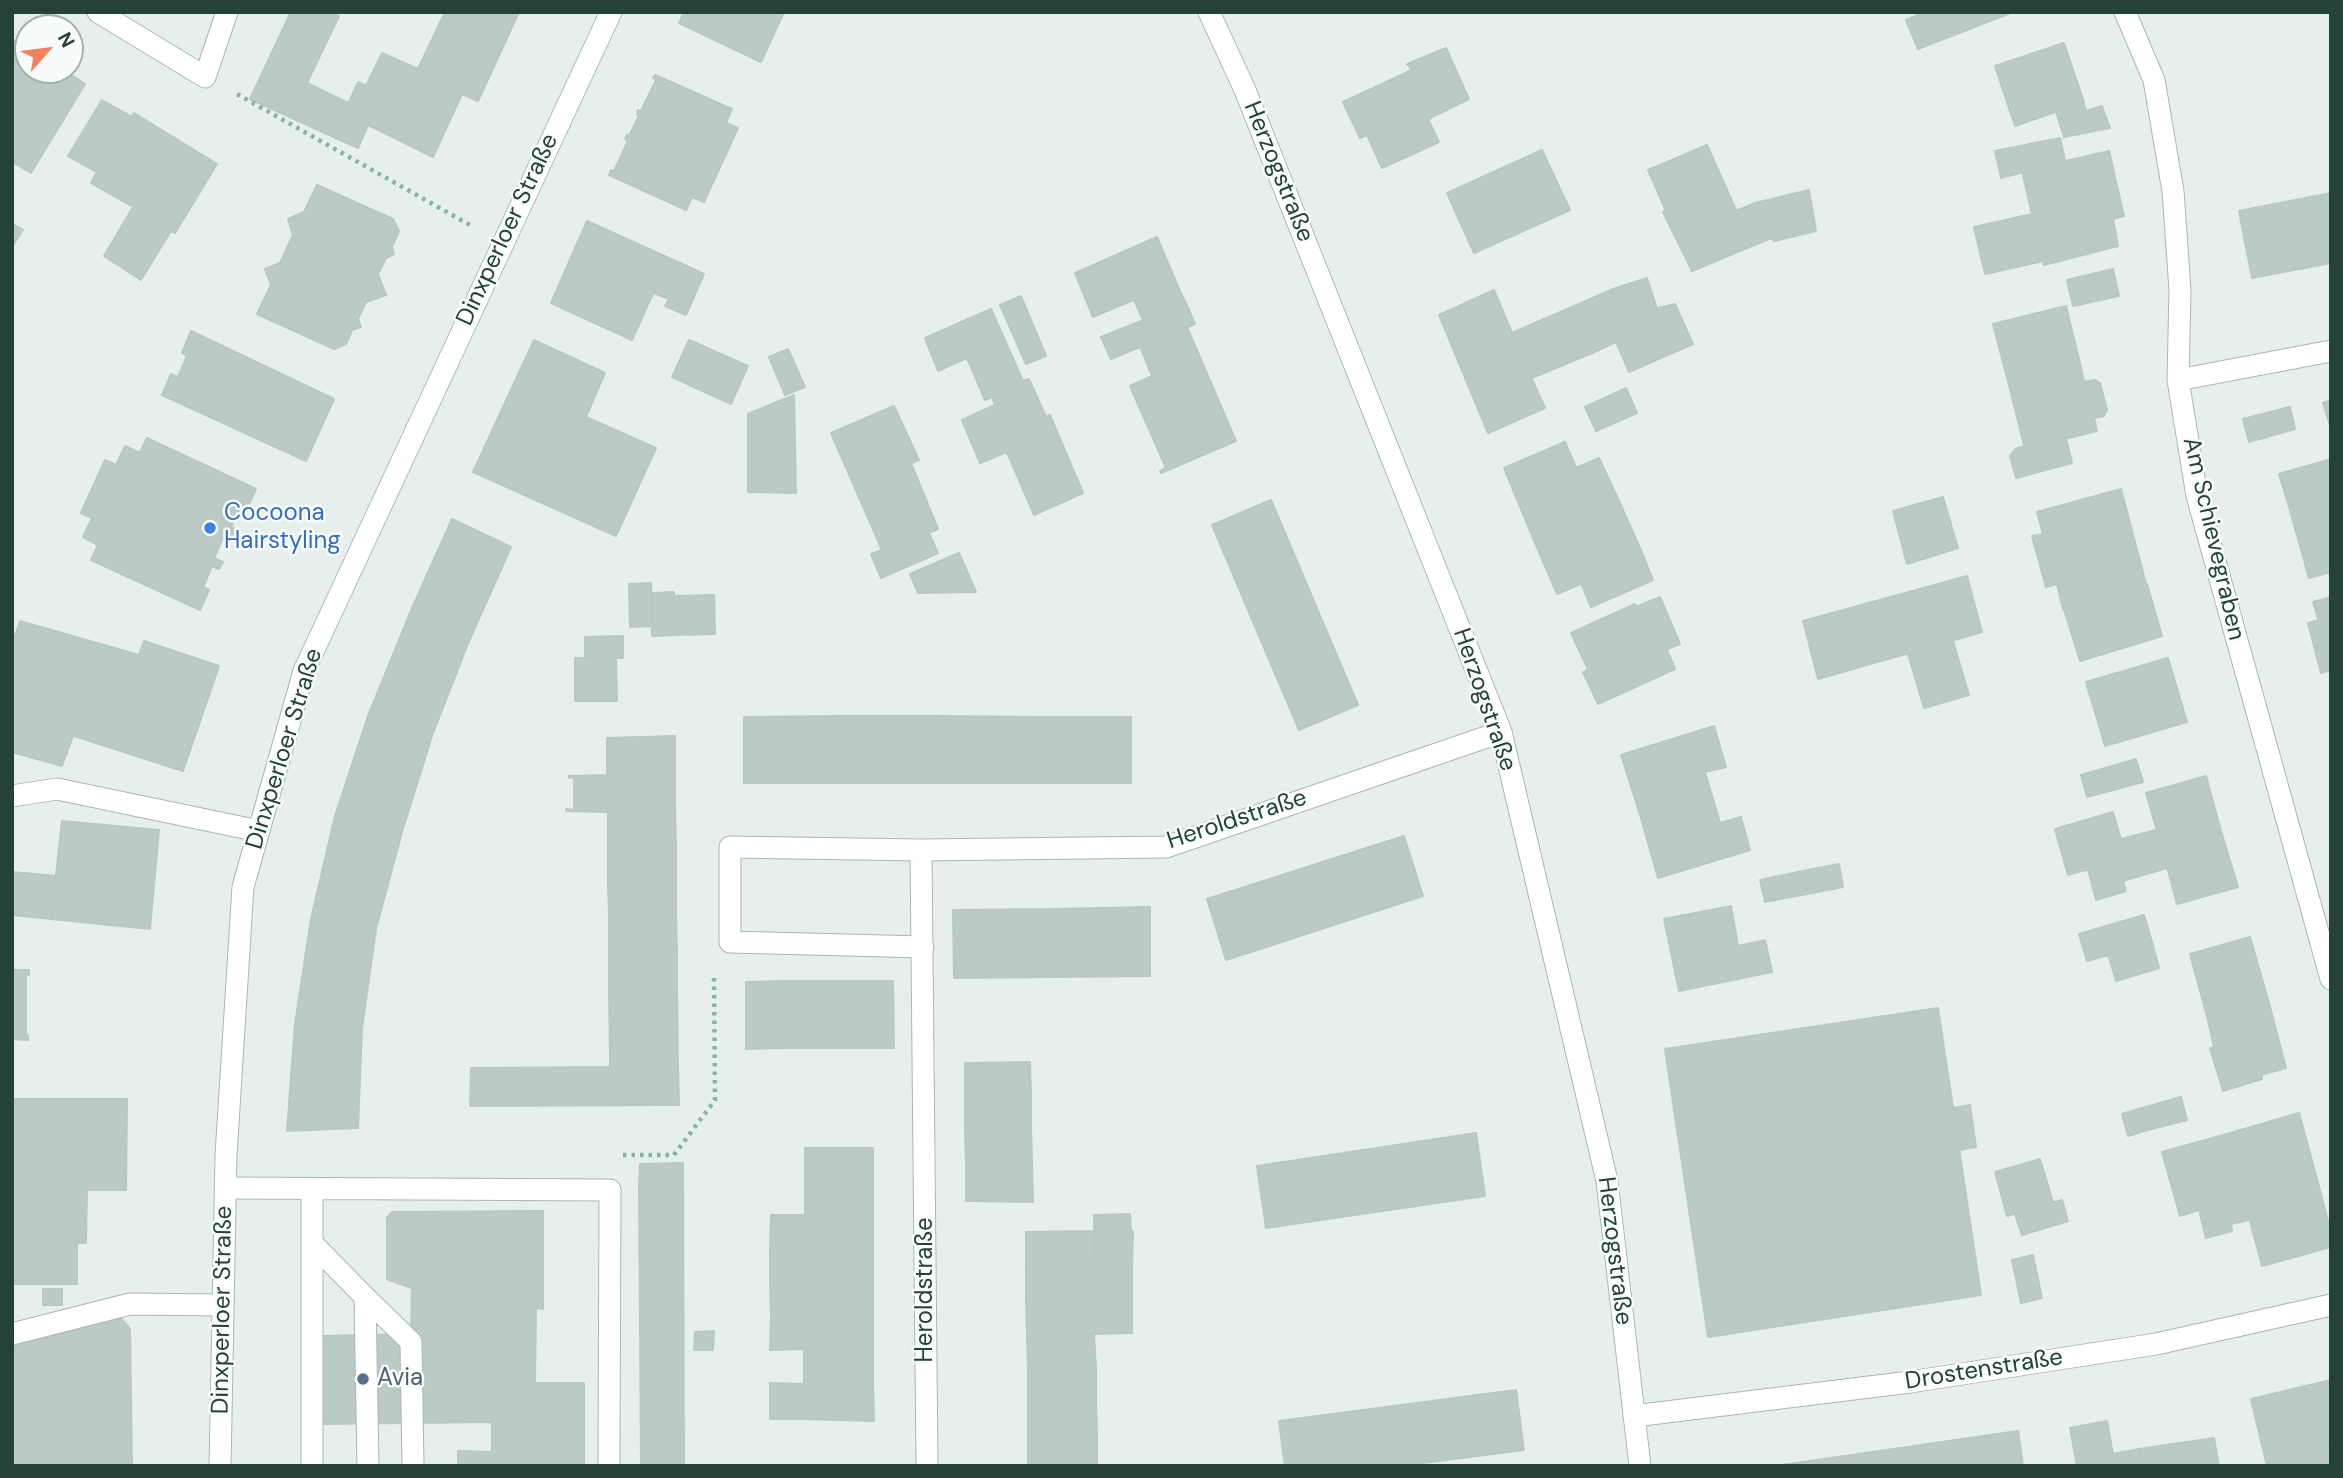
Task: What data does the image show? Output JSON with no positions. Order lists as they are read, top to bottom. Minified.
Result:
{"streets":{"street":["Herzogstraße","Dinxperloer Straße","Am Schievegraben","Heroldstraße","Drostenstraße"]},"crossings":[["Herzogstraße","Heroldstraße"],["Herzogstraße","Drostenstraße"]],"places":["Cocoona Hairstyling","Avia"],"north":"top right"}
